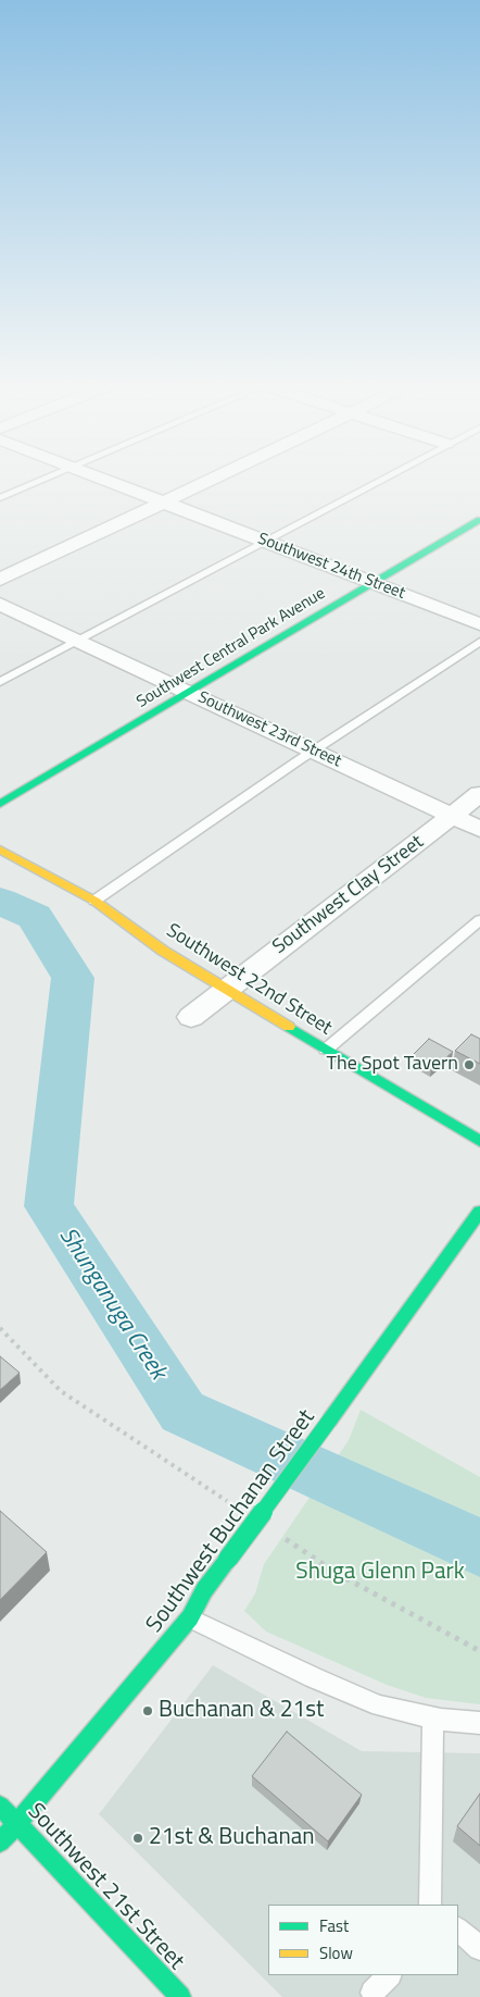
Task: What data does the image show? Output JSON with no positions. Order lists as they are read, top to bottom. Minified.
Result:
{"streets":{"street":["Southwest 24th Street","Southwest Central Park Avenue","Southwest 23rd Street","Southwest Clay Street","Southwest 22nd Street","Southwest Buchanan Street","Southwest 21st Street"]},"crossings":[["Southwest 24th Street","Southwest Central Park Avenue"],["Southwest Central Park Avenue","Southwest 23rd Street"],["Southwest 23rd Street","Southwest Clay Street"],["Southwest Clay Street","Southwest 22nd Street"],["Southwest Buchanan Street","Southwest 21st Street"]],"water":["Shunganuga Creek"],"parks":["Shuga Glenn Park"],"places":["The Spot Tavern","Buchanan & 21st","21st & Buchanan"],"legend":["Fast","Slow"]}
